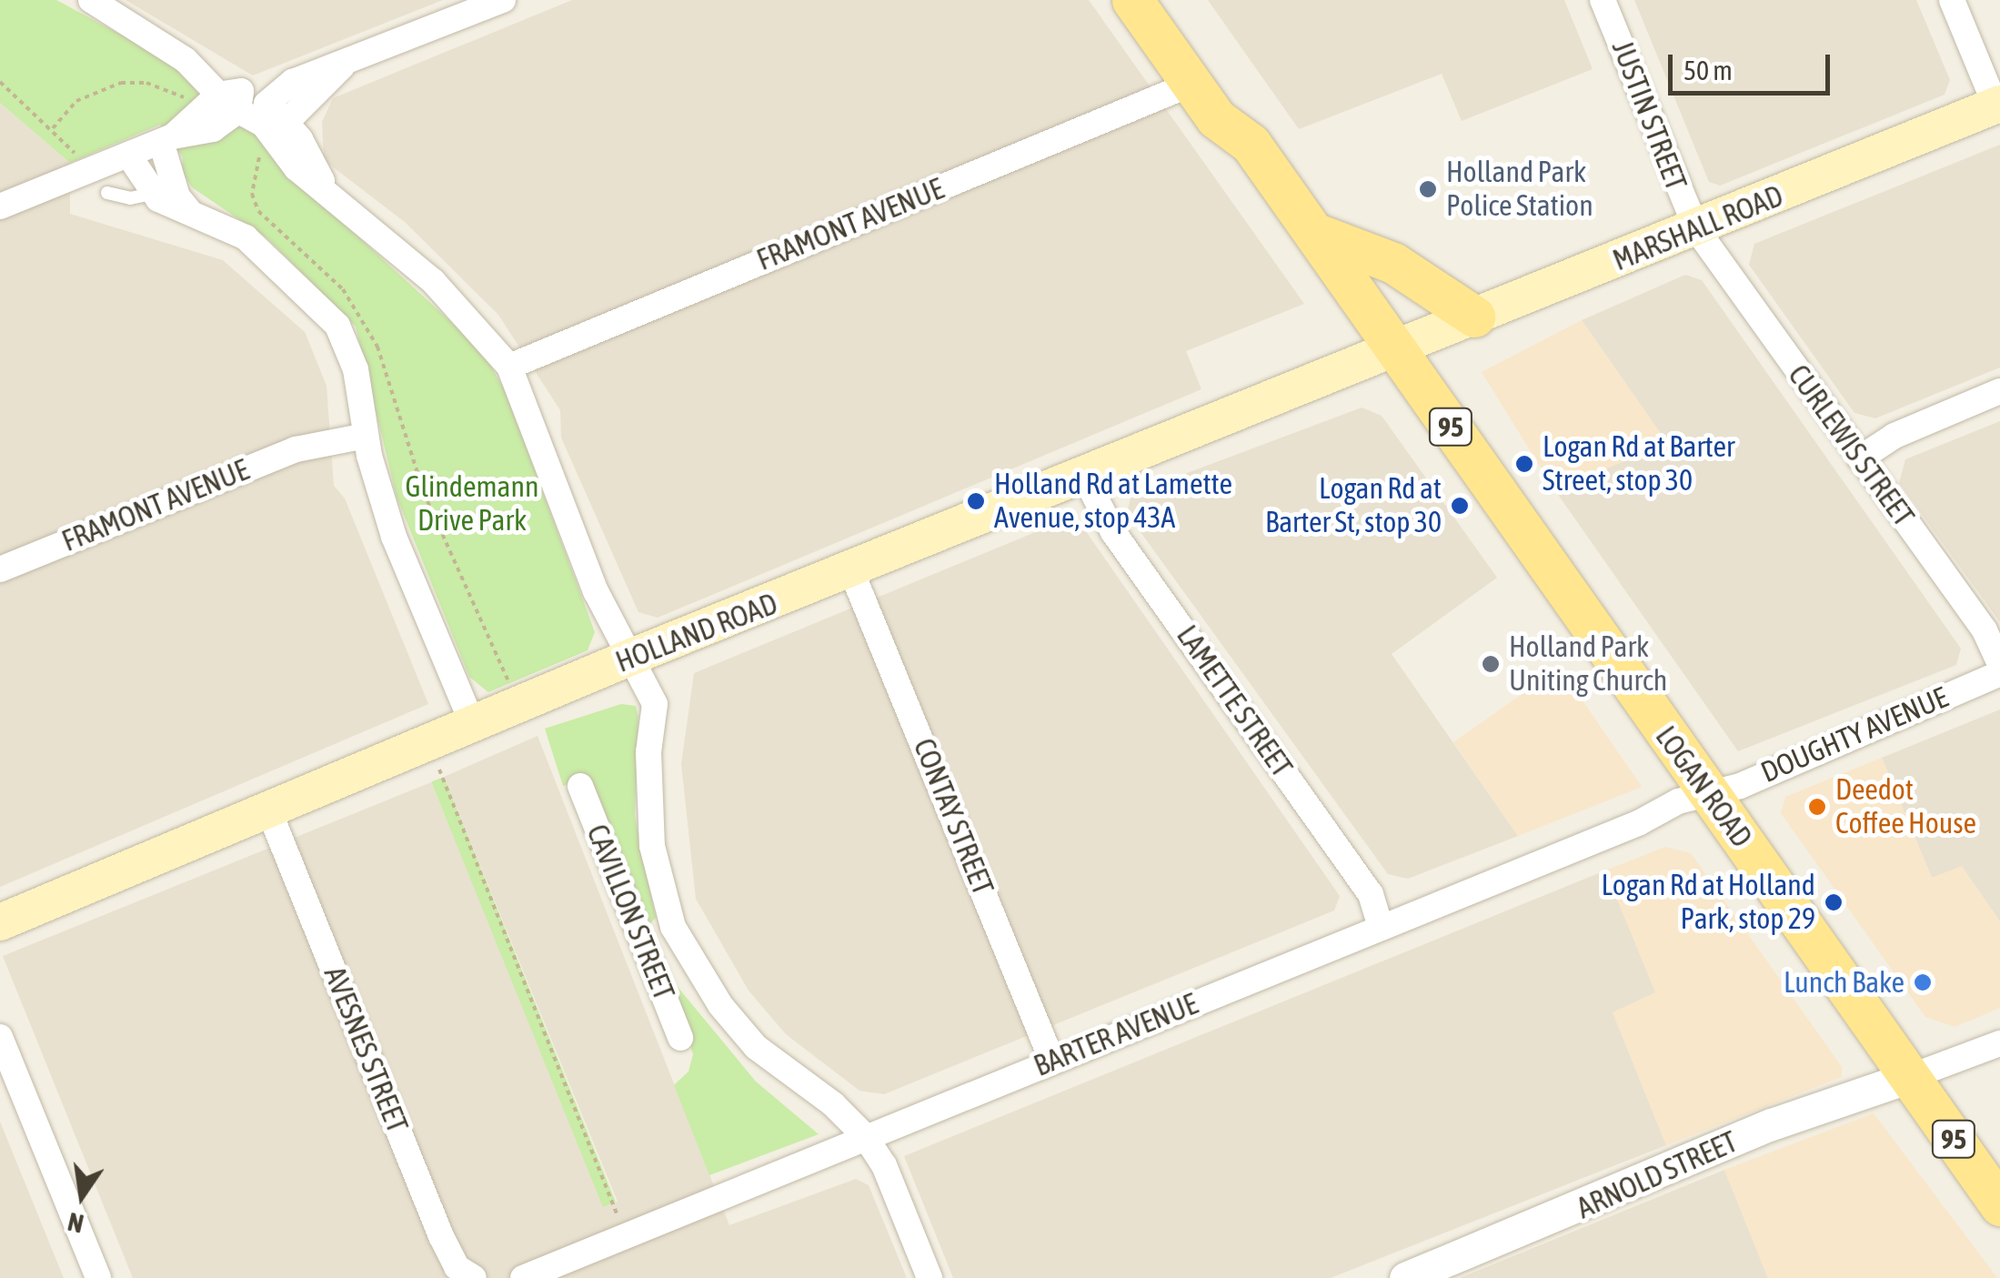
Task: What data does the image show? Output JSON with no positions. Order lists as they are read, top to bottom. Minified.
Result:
{"streets":{"main road":["MARSHALL ROAD","95","HOLLAND ROAD","LOGAN ROAD"],"street":["JUSTIN STREET","FRAMONT AVENUE","CURLEWIS STREET","LAMETTE STREET","DOUGHTY AVENUE","CONTAY STREET","CAVILLON STREET","BARTER AVENUE","AVESNES STREET","ARNOLD STREET"]},"crossings":[["JUSTIN STREET","MARSHALL ROAD"],["JUSTIN STREET","CURLEWIS STREET"],["FRAMONT AVENUE","LOGAN ROAD"],["FRAMONT AVENUE","CAVILLON STREET"],["MARSHALL ROAD","CURLEWIS STREET"],["MARSHALL ROAD","HOLLAND ROAD"],["MARSHALL ROAD","LOGAN ROAD"],["HOLLAND ROAD","LAMETTE STREET"],["HOLLAND ROAD","LOGAN ROAD"],["HOLLAND ROAD","CONTAY STREET"],["HOLLAND ROAD","CAVILLON STREET"],["HOLLAND ROAD","AVESNES STREET"],["LAMETTE STREET","BARTER AVENUE"],["DOUGHTY AVENUE","LOGAN ROAD"],["DOUGHTY AVENUE","BARTER AVENUE"],["LOGAN ROAD","BARTER AVENUE"],["LOGAN ROAD","ARNOLD STREET"],["CONTAY STREET","BARTER AVENUE"],["CAVILLON STREET","BARTER AVENUE"]],"parks":["Glindemann Drive Park"],"places":["Holland Park Police Station","Logan Rd at Barter Street, stop 30","Holland Rd at Lamette Avenue, stop 43A","Logan Rd at Barter St, stop 30","Holland Park Uniting Church","Deedot Coffee House","Logan Rd at Holland Park, stop 29","Lunch Bake"],"scale_bar":"50 m","north":"bottom"}
